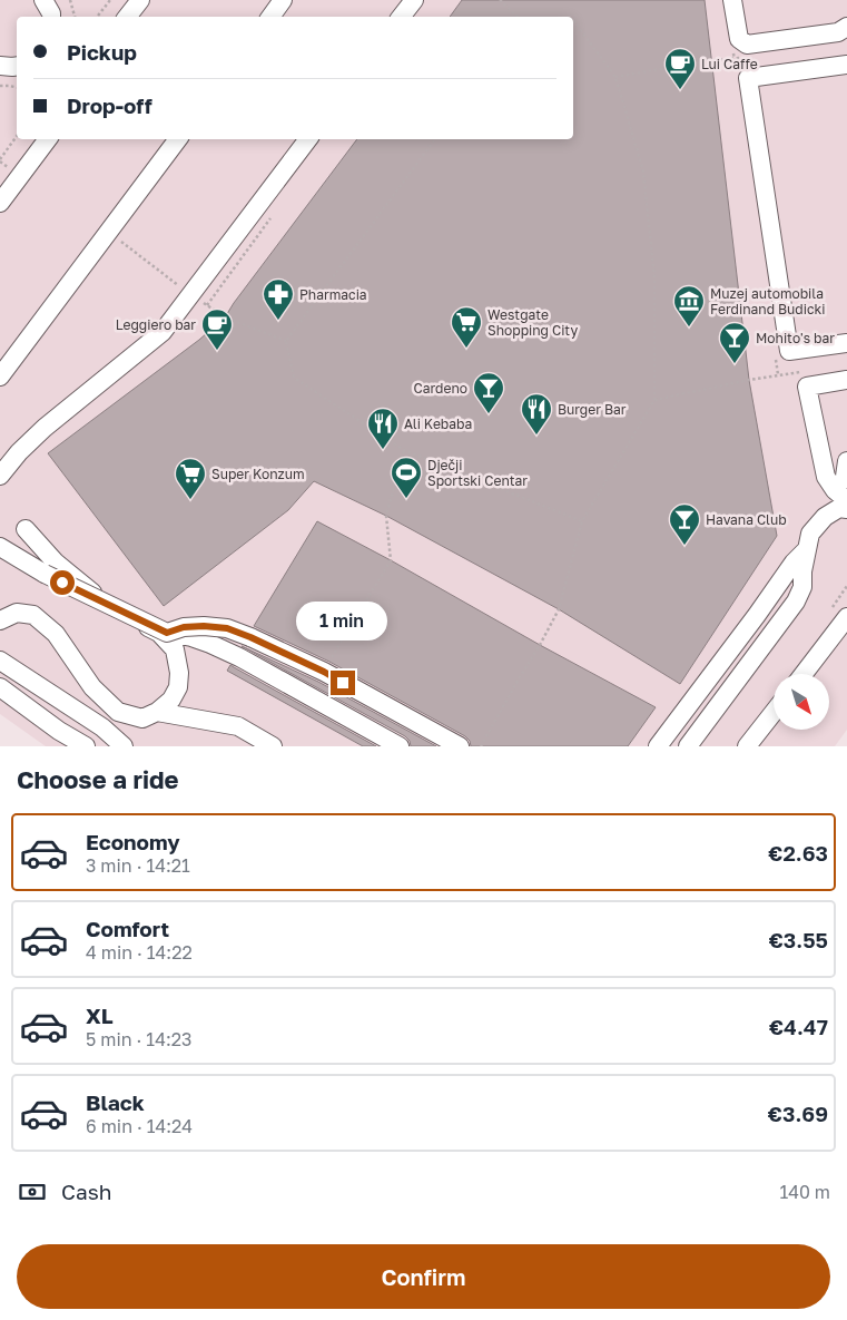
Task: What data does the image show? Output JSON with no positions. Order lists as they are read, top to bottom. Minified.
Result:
{"places":{"cafe":["Lui Caffe","Leggiero bar"],"pharmacy":["Pharmacia"],"museum":["Muzej automobila Ferdinand Budicki"],"supermarket":["Westgate Shopping City","Super Konzum"],"bar":["Mohito's bar","Cardeno","Havana Club"],"restaurant":["Burger Bar","Ali Kebaba"],"sports":["Dječji Sportski Centar"]},"north":"bottom right","page":{"banner":["Pickup","Drop-off"],"bubble":"1 min","heading":"Choose a ride","list":[{"name":"Economy","note":"3 min · 14:21","value":"€2.63"},{"name":"Comfort","note":"4 min · 14:22","value":"€3.55"},{"name":"XL","note":"5 min · 14:23","value":"€4.47"},{"name":"Black","note":"6 min · 14:24","value":"€3.69"}],"pay":["Cash","140 m"],"buttons":"Confirm"}}
